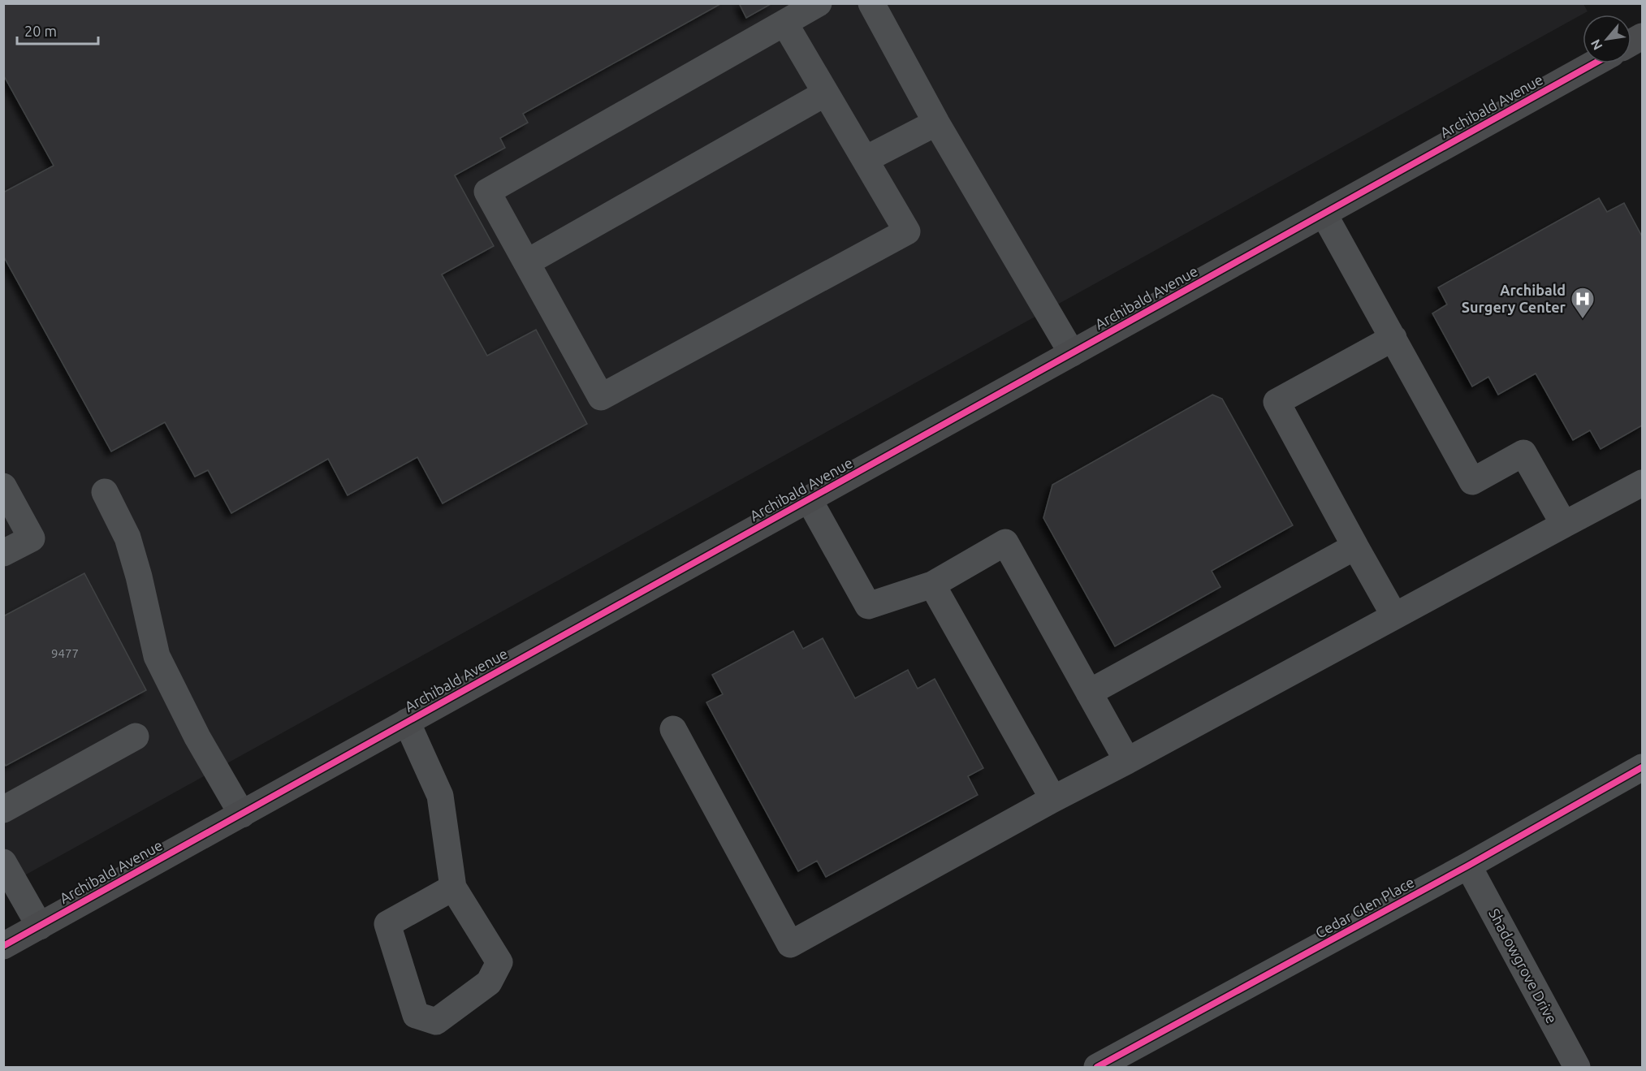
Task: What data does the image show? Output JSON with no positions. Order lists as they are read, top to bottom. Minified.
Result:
{"streets":{"main road":["Archibald Avenue"],"street":["Cedar Glen Place","Shadowgrove Drive"]},"crossings":[["Cedar Glen Place","Shadowgrove Drive"]],"places":{"hospital":["Archibald Surgery Center"]},"house_numbers":["9477"],"scale_bar":"20 m","north":"bottom left"}
